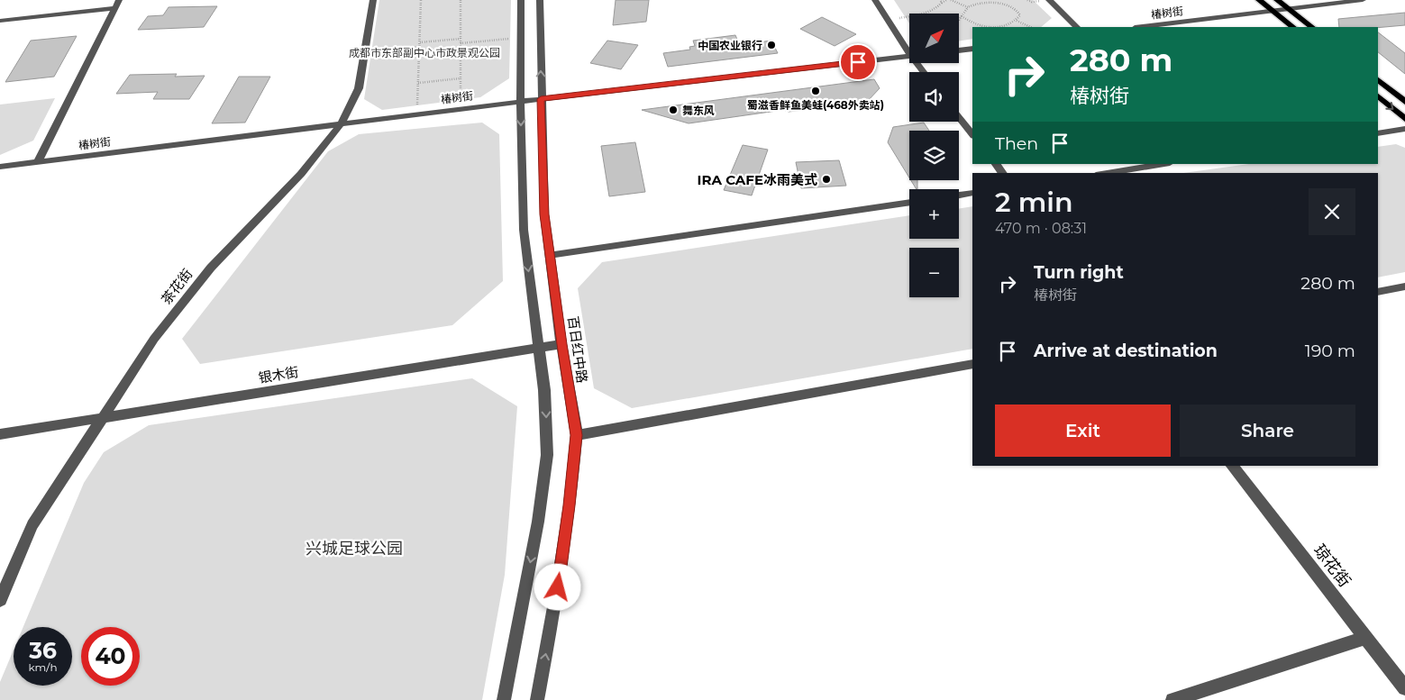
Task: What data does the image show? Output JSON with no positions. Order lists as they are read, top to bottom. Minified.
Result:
{"streets":{"street":["椿树街","茶花街","百日红中路","银木街","琼花街"]},"crossings":[["椿树街","茶花街"],["椿树街","百日红中路"],["茶花街","银木街"],["百日红中路","银木街"]],"parks":["成都市东部副中心市政景观公园","兴城足球公园"],"places":["中国农业银行","蜀滋香鲜鱼美蛙(468外卖站)","舞东风","IRA CAFE冰雨美式"],"north":"top right","page":{"map_buttons":["+","−"],"turn":["280 m","椿树街"],"then":"Then","heading":["2 min","470 m · 08:31"],"list":[{"name":"Turn right","note":"椿树街","value":"280 m"},{"name":"Arrive at destination","value":"190 m"}],"buttons":["Exit","Share"],"speed":"36 km/h","limit":"40"}}
